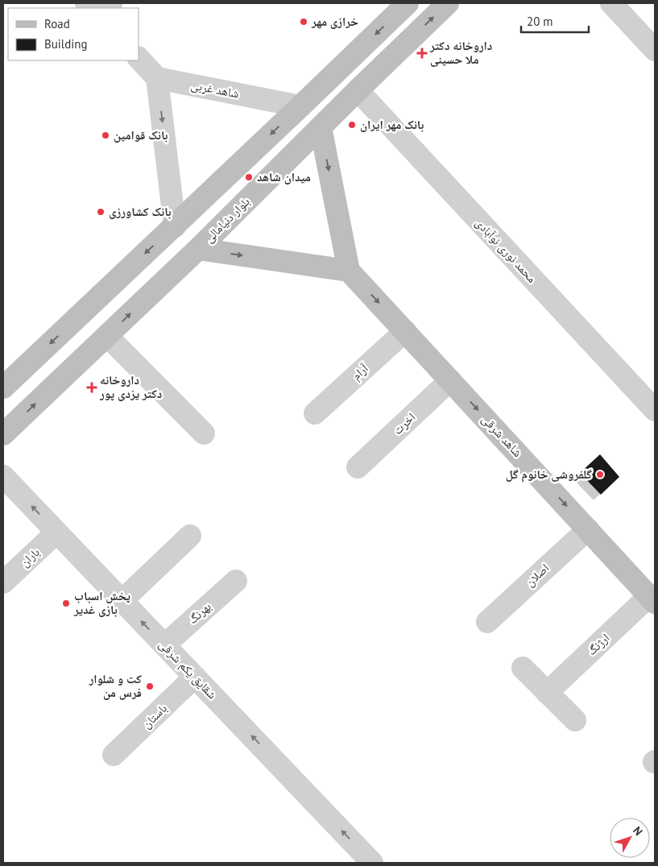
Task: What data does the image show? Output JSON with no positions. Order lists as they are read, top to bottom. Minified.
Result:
{"streets":{"main road":["بلوار دنیامالی","شاهد شرقی"],"street":["شاهد غربی","محمد نوری نوآبادی","آرام","اخرت","باران","اصلان","بهرنگ","ارژنگ","شقایق یکم شرقی","باستان"]},"crossings":[["بلوار دنیامالی","محمد نوری نوآبادی"],["آرام","شاهد شرقی"],["اخرت","شاهد شرقی"],["شاهد شرقی","اصلان"],["شاهد شرقی","ارژنگ"],["باران","شقایق یکم شرقی"],["بهرنگ","شقایق یکم شرقی"],["شقایق یکم شرقی","باستان"]],"one_way":["شاهد شرقی","شقایق یکم شرقی"],"places":{"other":["خرازی مهر","بانک مهر ایران","بانک قوامین","میدان شاهد","بانک کشاورزی","گلفروشی خانوم گل","پخش اسباب بازی غدیر","کت و شلوار فرس من"],"health":["داروخانه دکتر ملا حسینی","داروخانه دکتر یزدی پور"]},"legend":["Road","Building"],"scale_bar":"20 m","north":"top right"}
